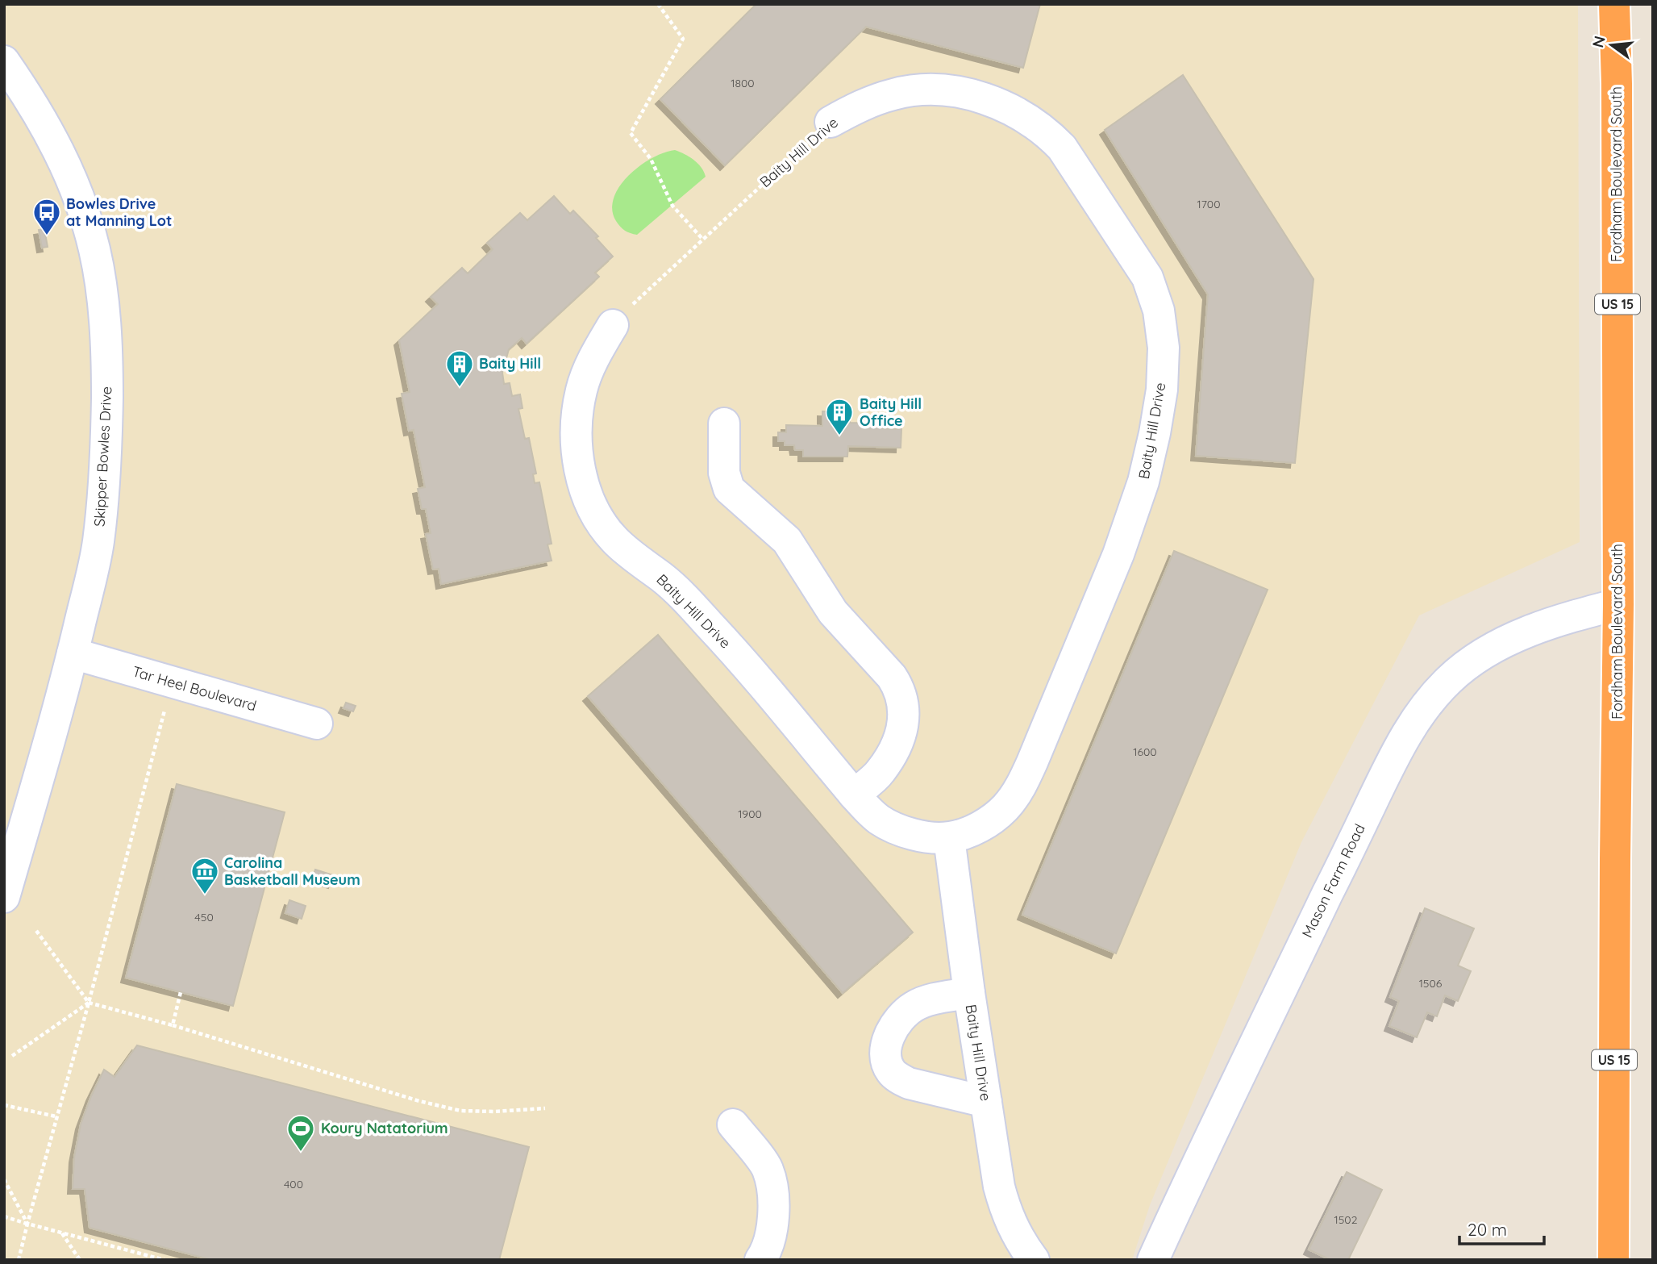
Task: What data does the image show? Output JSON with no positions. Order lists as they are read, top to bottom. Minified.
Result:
{"streets":{"highway":["Fordham Boulevard South","US 15"],"street":["Baity Hill Drive","Skipper Bowles Drive","Tar Heel Boulevard","Mason Farm Road"]},"crossings":[["Fordham Boulevard South","Mason Farm Road"],["Skipper Bowles Drive","Tar Heel Boulevard"]],"places":{"bus stop":["Bowles Drive at Manning Lot"],"building":["Baity Hill","Baity Hill Office"],"museum":["Carolina Basketball Museum"],"sports":["Koury Natatorium"]},"house_numbers":["1800","1700","1600","1900","450","1506","400","1502"],"scale_bar":"20 m","north":"left"}
